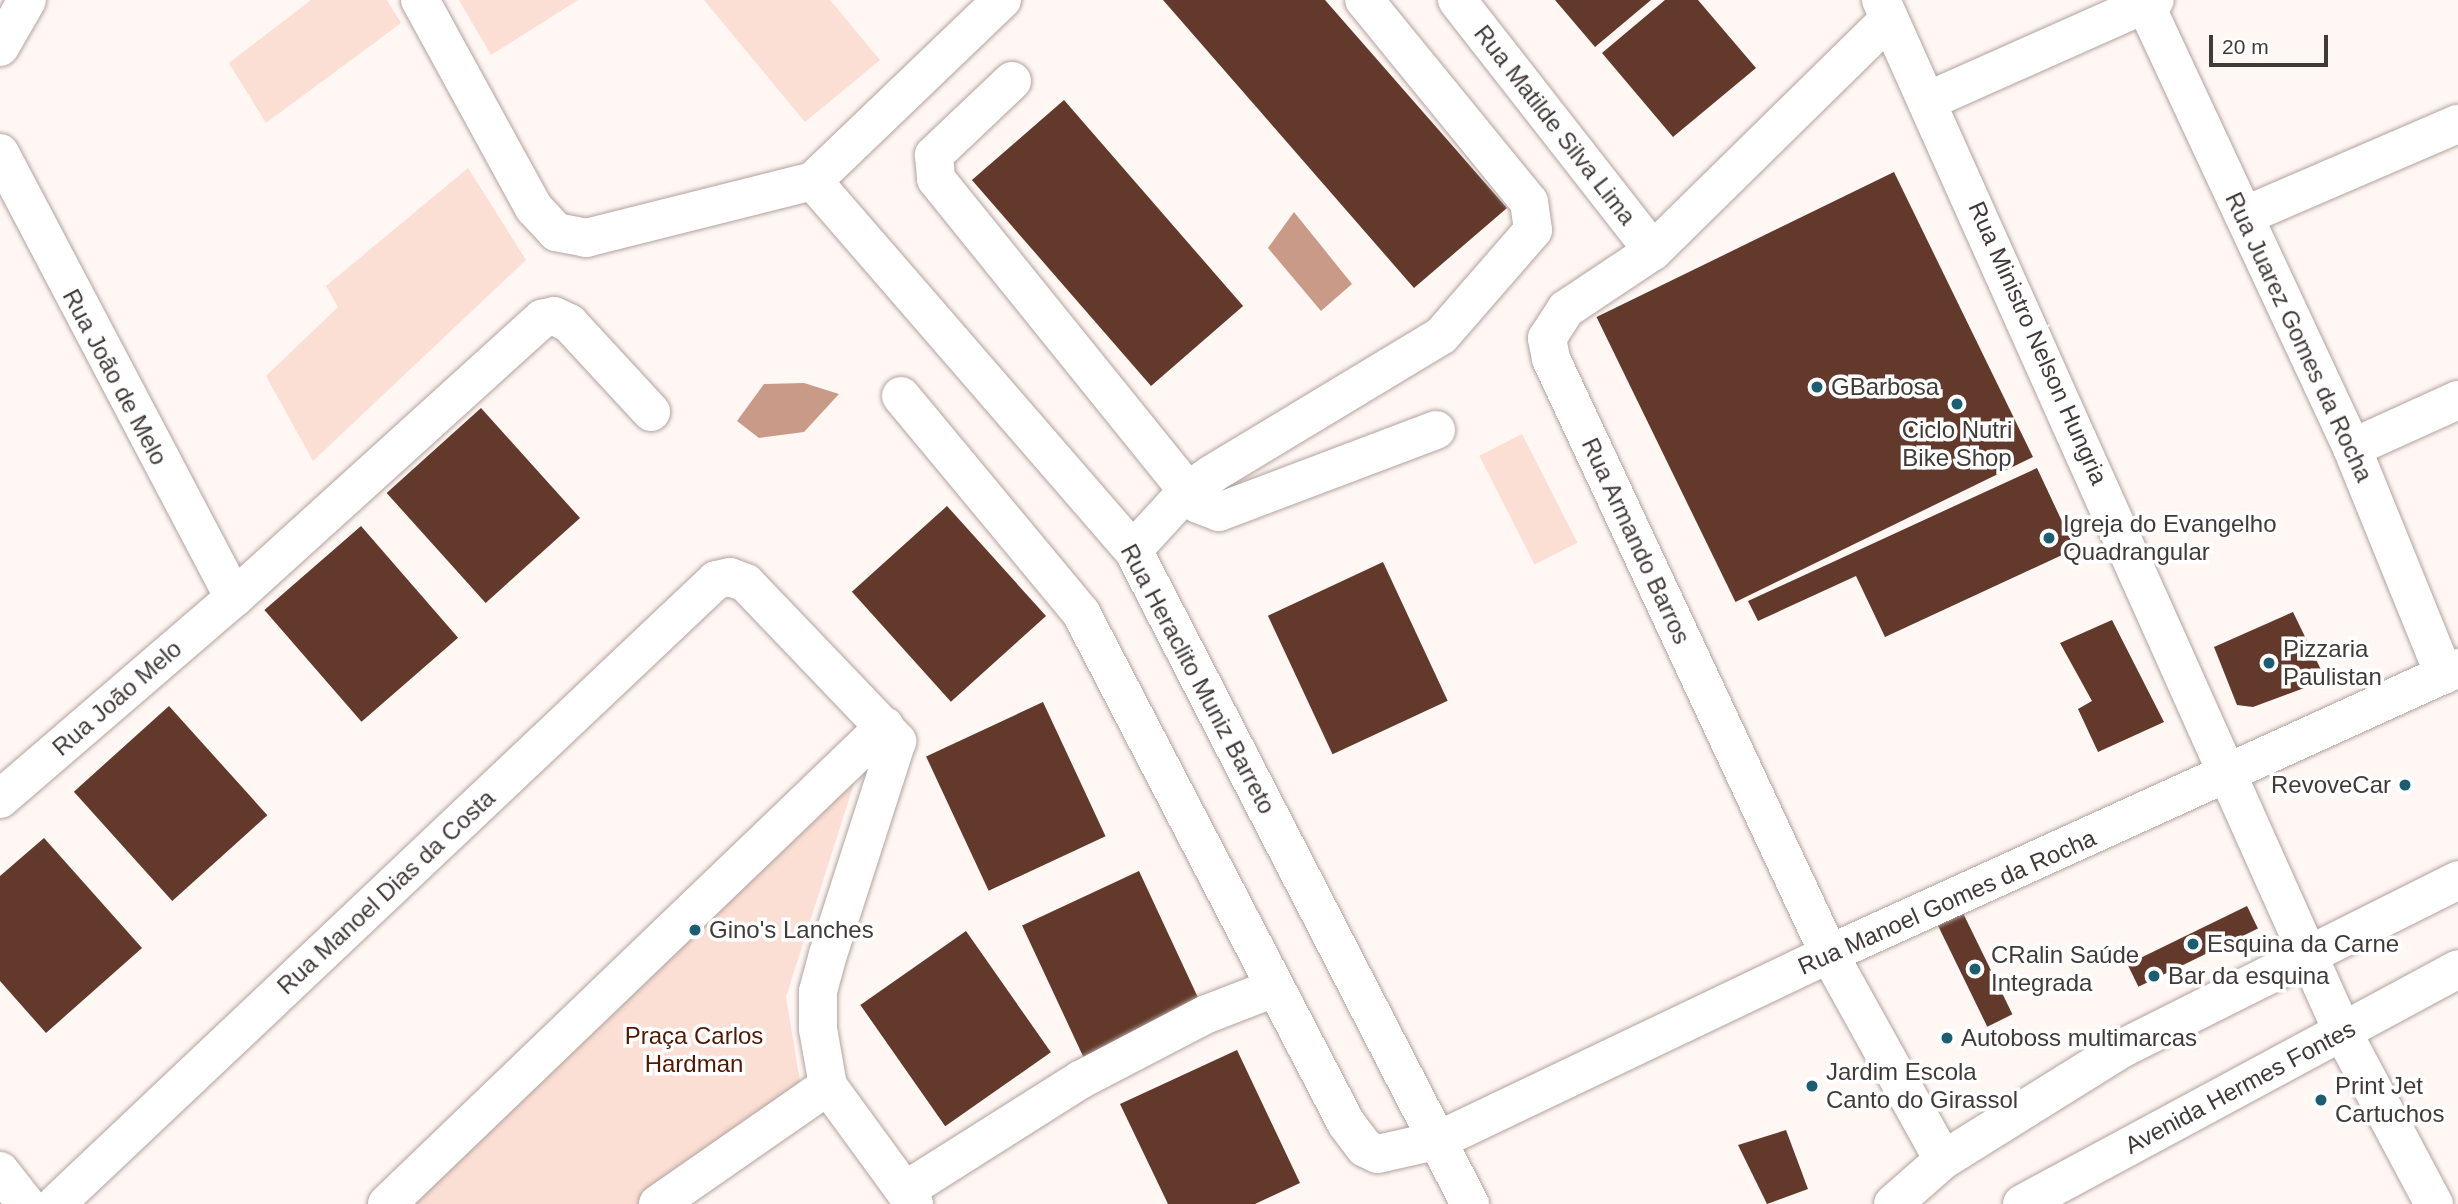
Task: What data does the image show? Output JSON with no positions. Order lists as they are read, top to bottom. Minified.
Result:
{"streets":{"street":["Rua Matilde Silva Lima","Rua Juarez Gomes da Rocha","Rua Ministro Nelson Hungria","Rua João de Melo","Rua Armando Barros","Rua Heraclito Muniz Barreto","Rua João Melo","Rua Manoel Dias da Costa","Rua Manoel Gomes da Rocha","Avenida Hermes Fontes"]},"crossings":[["Rua Matilde Silva Lima","Rua Armando Barros"],["Rua Juarez Gomes da Rocha","Rua Manoel Gomes da Rocha"],["Rua Ministro Nelson Hungria","Rua Armando Barros"],["Rua Ministro Nelson Hungria","Rua Manoel Gomes da Rocha"],["Rua Ministro Nelson Hungria","Avenida Hermes Fontes"],["Rua João de Melo","Rua João Melo"],["Rua Armando Barros","Rua Manoel Gomes da Rocha"],["Rua Heraclito Muniz Barreto","Rua Manoel Gomes da Rocha"]],"parks":["Praça Carlos Hardman"],"places":["GBarbosa","Ciclo Nutri Bike Shop","Igreja do Evangelho Quadrangular","Pizzaria Paulistan","RevoveCar","Gino's Lanches","Esquina da Carne","CRalin Saúde Integrada","Bar da esquina","Autoboss multimarcas","Jardim Escola Canto do Girassol","Print Jet Cartuchos"],"scale_bar":"20 m"}
